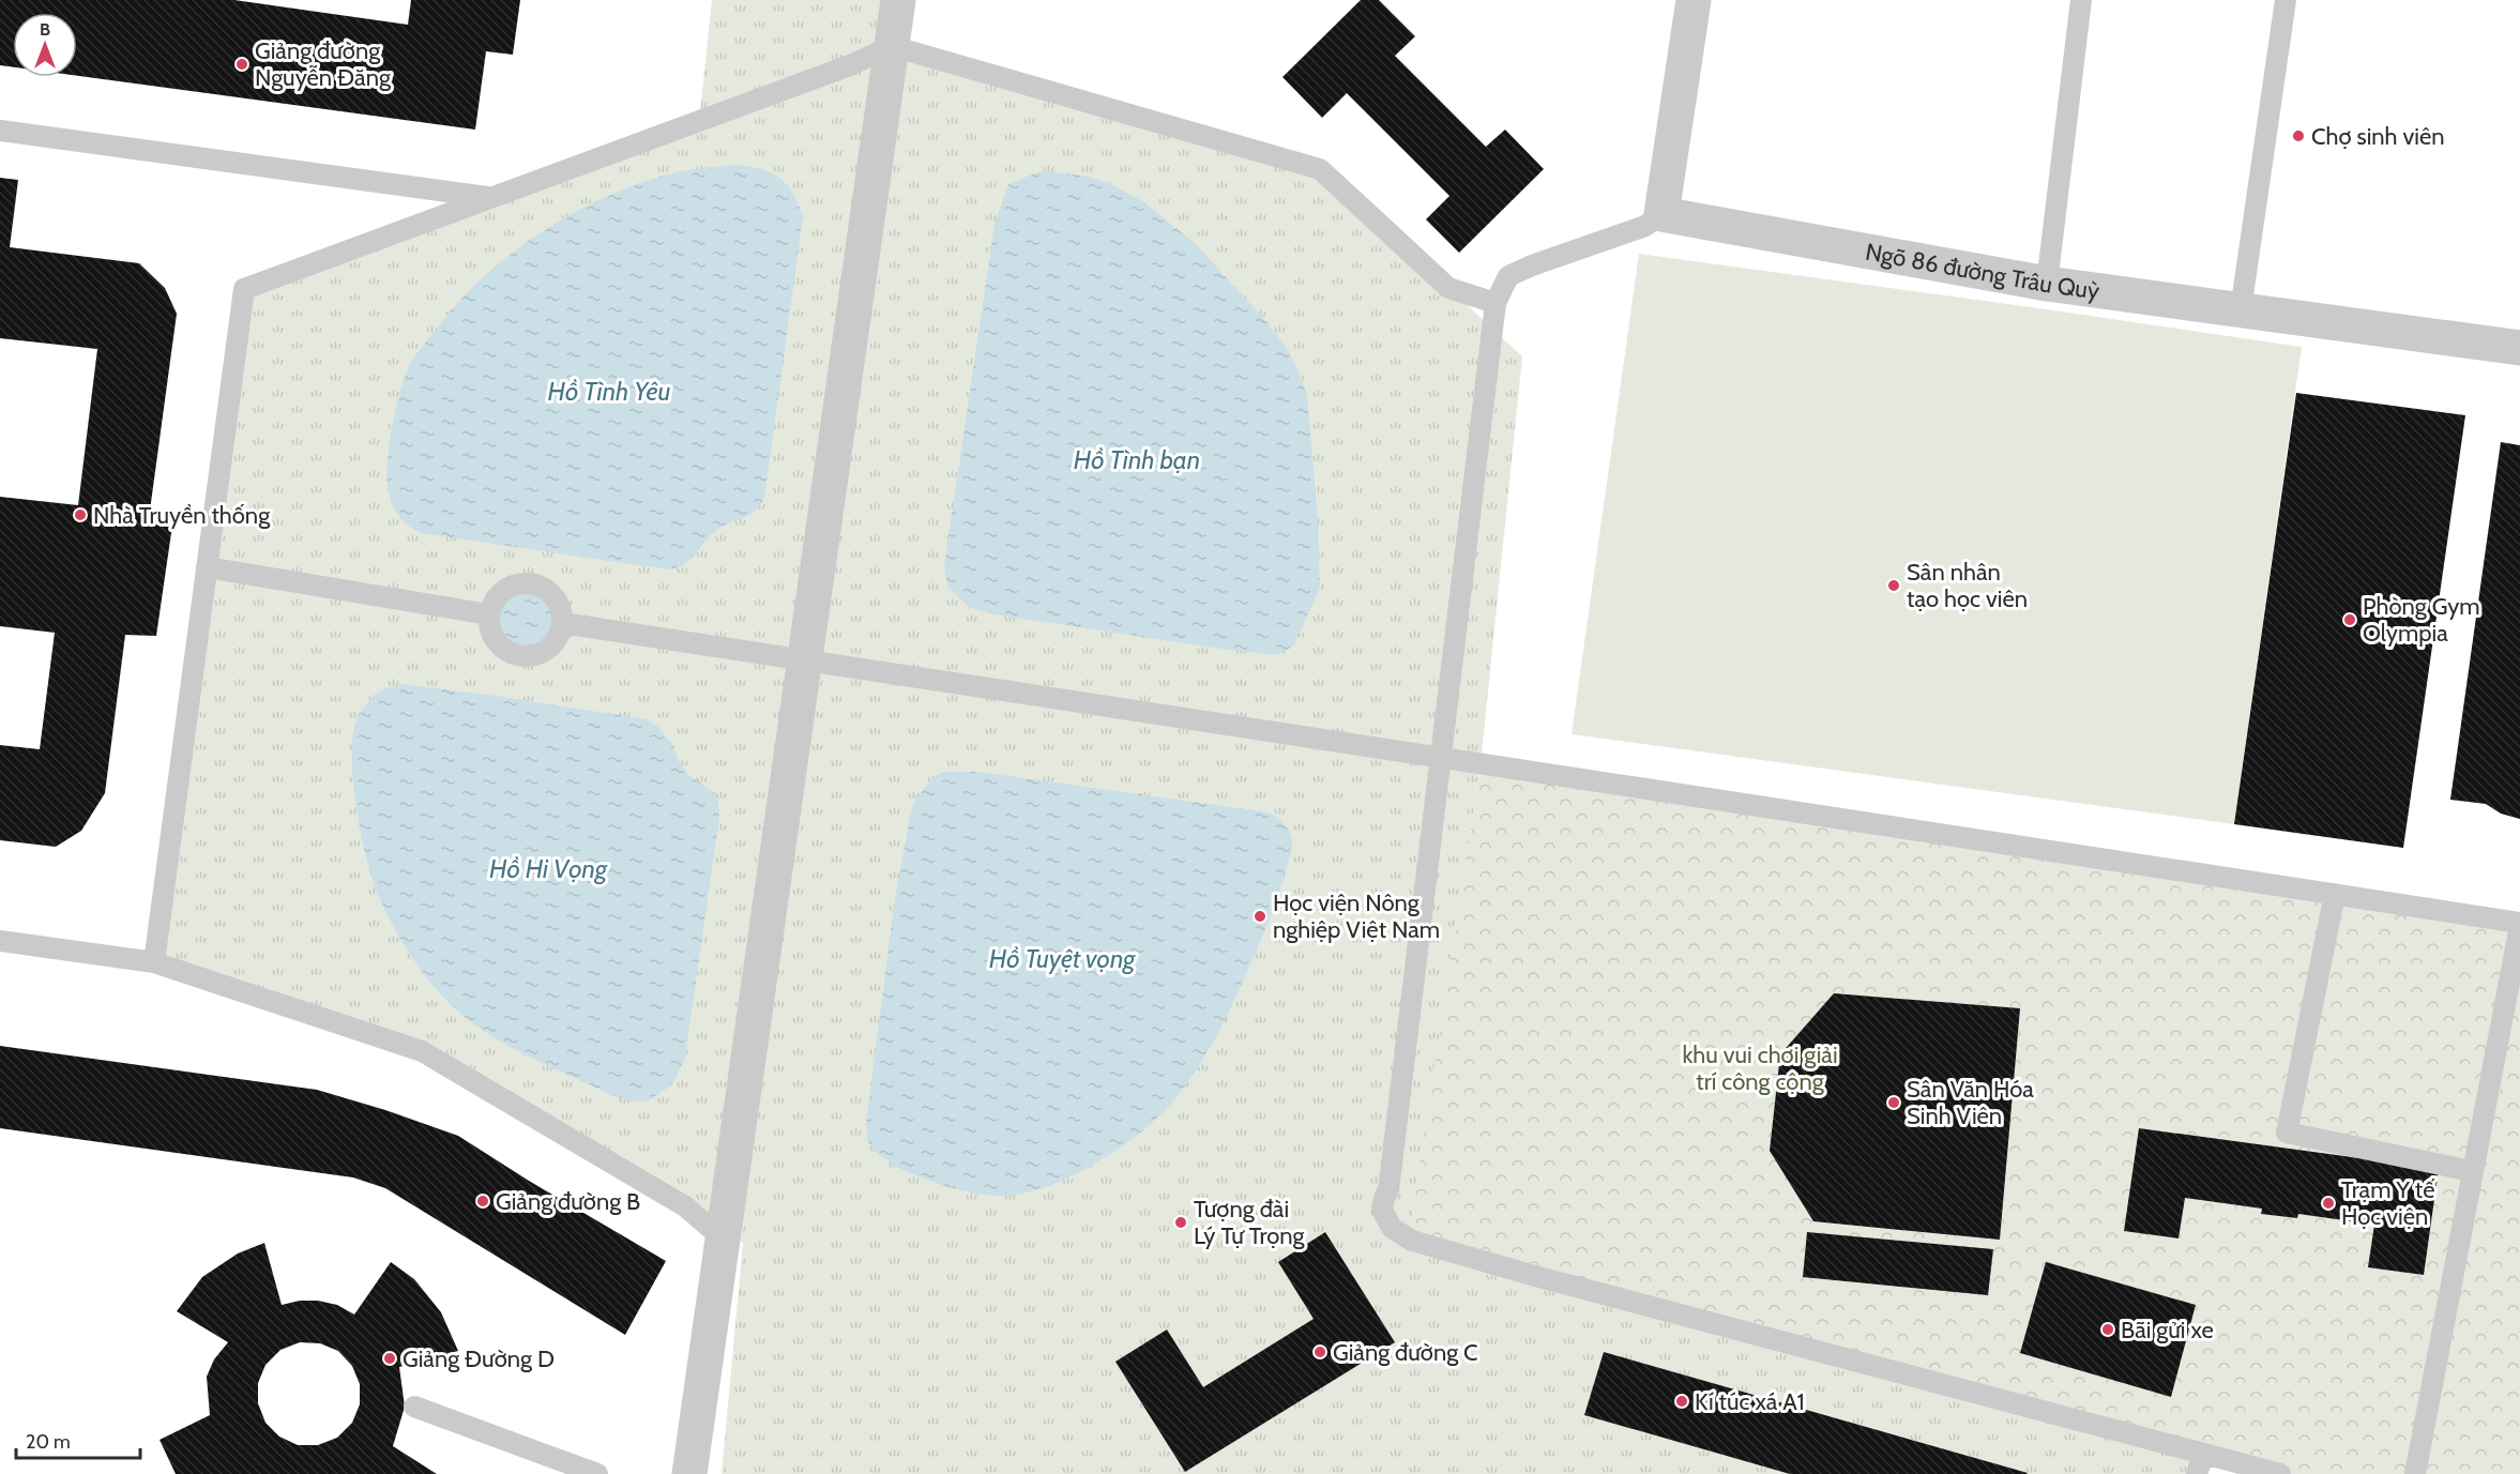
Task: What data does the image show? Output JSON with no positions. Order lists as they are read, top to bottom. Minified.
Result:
{"streets":{"street":["Ngõ 86 đường Trâu Quỳ"]},"water":["Hồ Tình Yêu","Hồ Tình bạn","Hồ Hi Vọng","Hồ Tuyệt vọng"],"parks":["khu vui chơi giải trí công cộng"],"places":["Giảng đường Nguyễn Đăng","Chợ sinh viên","Nhà Truyền thống","Sân nhân tạo học viên","Phòng Gym Olympia","Học viện Nông nghiệp Việt Nam","Sân Văn Hóa Sinh Viên","Giảng đường B","Trạm Y tế Học viện","Tượng đài Lý Tự Trọng","Bãi gửi xe","Giảng đường C","Giảng Đường D","Kí túc xá A1"],"scale_bar":"20 m","north":"top"}
